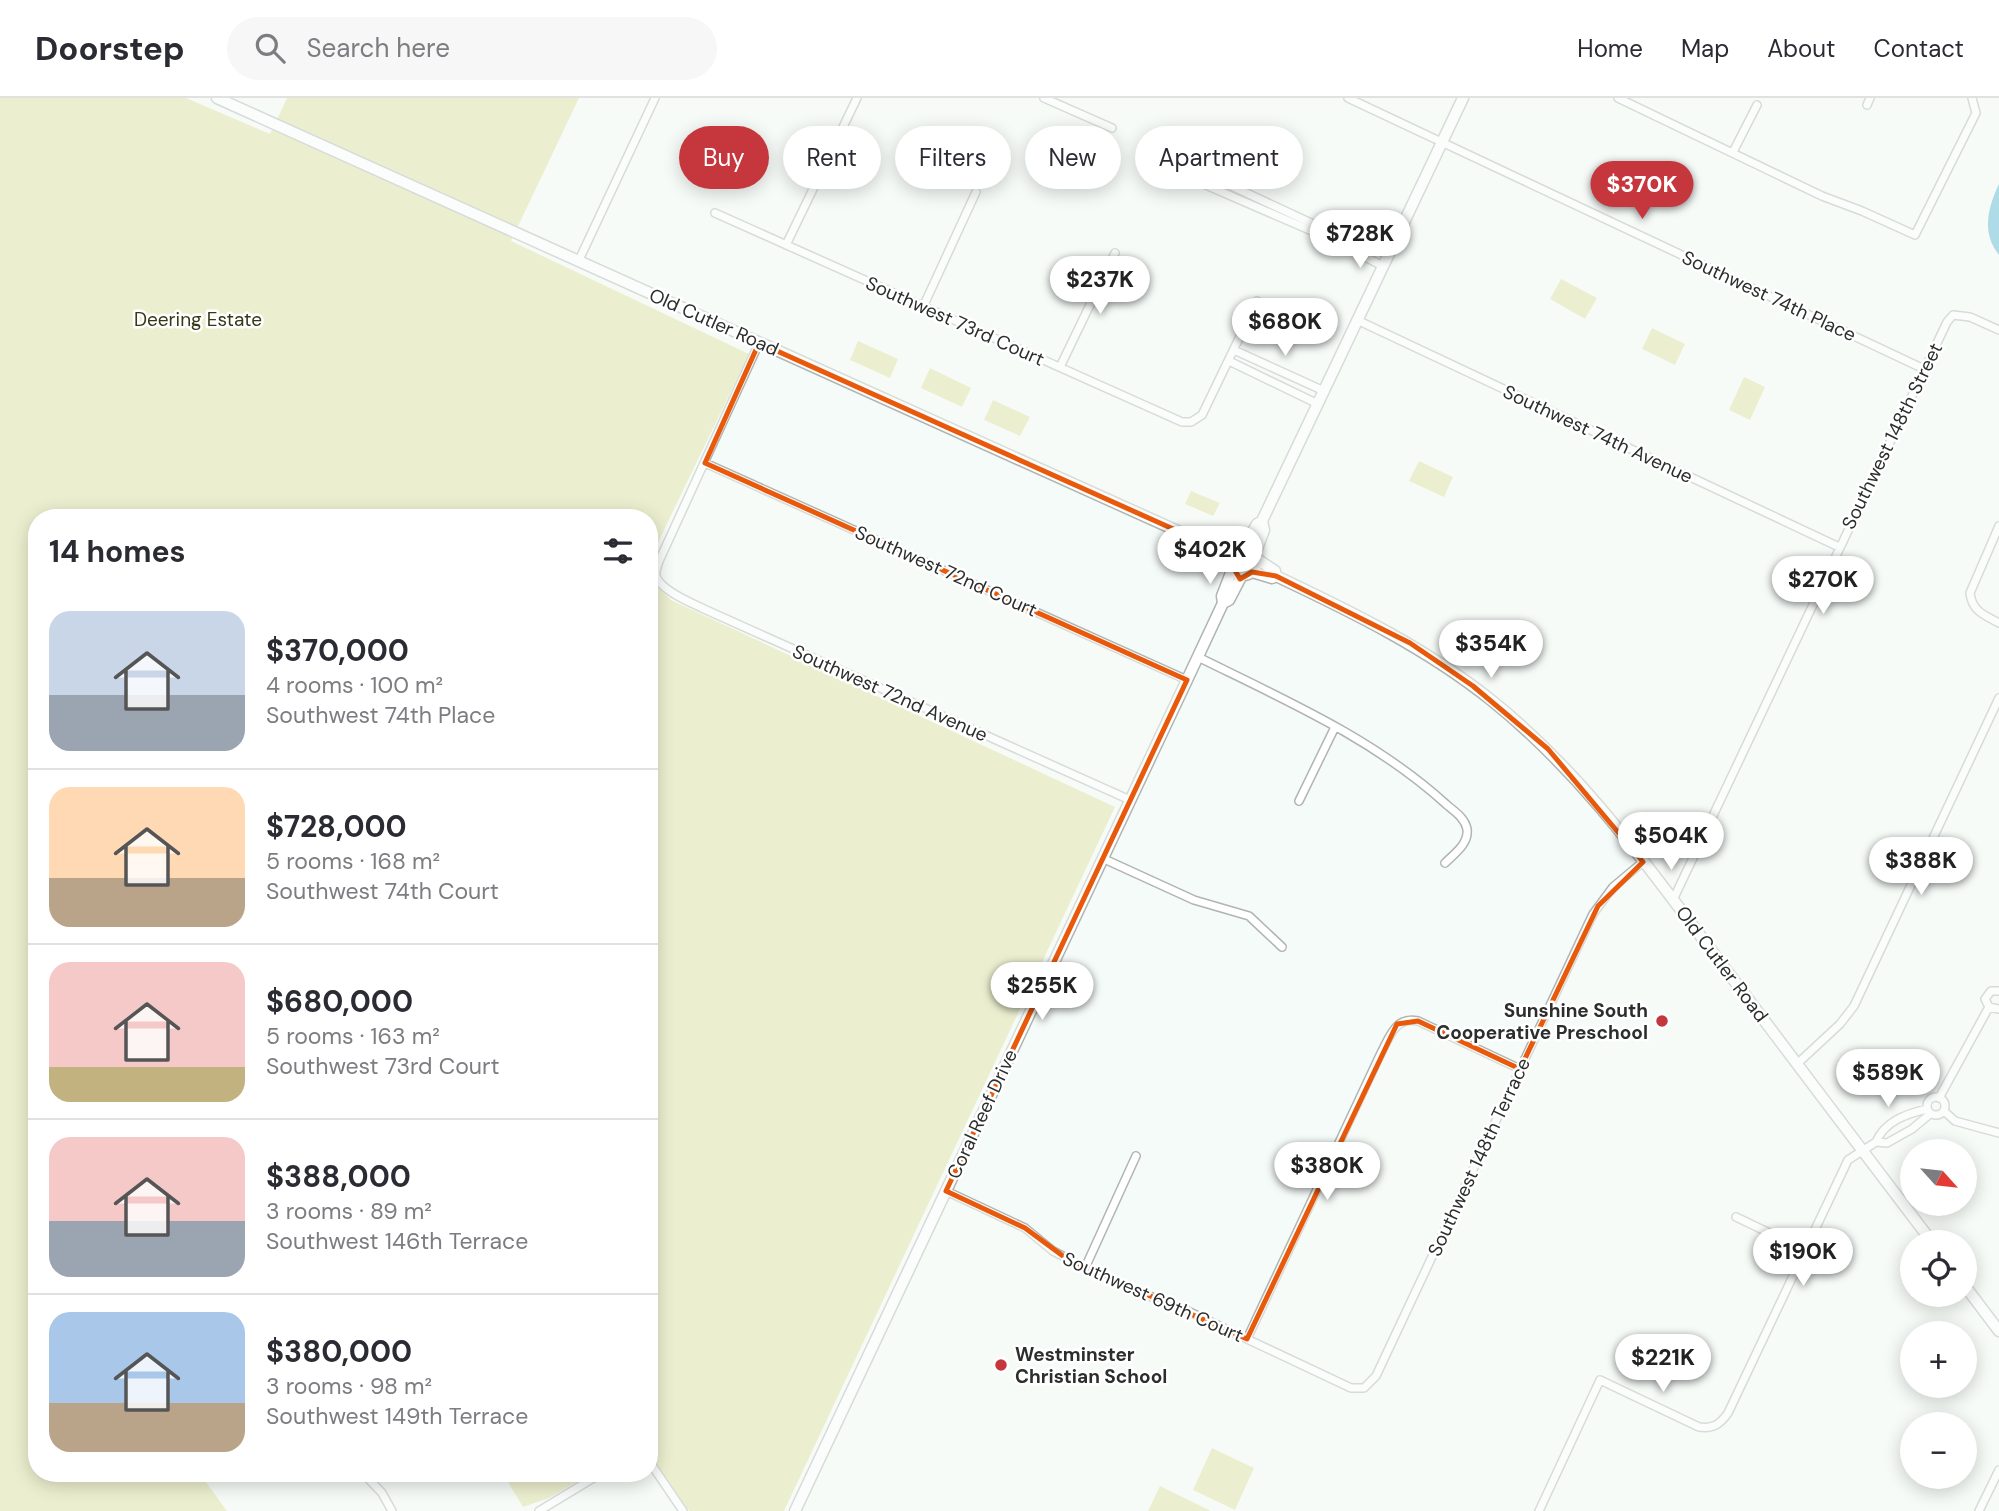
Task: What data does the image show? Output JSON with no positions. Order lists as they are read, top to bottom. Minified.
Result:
{"streets":{"main road":["Old Cutler Road","Coral Reef Drive"],"street":["Southwest 74th Place","Southwest 73rd Court","Southwest 74th Avenue","Southwest 148th Street","Southwest 72nd Court","Southwest 72nd Avenue","Southwest 148th Terrace","Southwest 69th Court"]},"crossings":[["Southwest 74th Place","Southwest 148th Street"],["Old Cutler Road","Southwest 148th Street"],["Old Cutler Road","Coral Reef Drive"],["Old Cutler Road","Southwest 148th Terrace"],["Southwest 74th Avenue","Southwest 148th Street"],["Southwest 72nd Court","Southwest 72nd Avenue"],["Southwest 72nd Court","Coral Reef Drive"],["Southwest 72nd Avenue","Coral Reef Drive"],["Coral Reef Drive","Southwest 69th Court"],["Southwest 148th Terrace","Southwest 69th Court"]],"parks":["Deering Estate"],"places":["Sunshine South Cooperative Preschool","Westminster Christian School"],"north":"bottom right","page":{"header":"Doorstep","search":"Search here","nav":["Home","Map","About","Contact"],"chip":["Buy","Rent","Filters","New","Apartment"],"price":["$370K","$728K","$237K","$680K","$402K","$270K","$354K","$504K","$388K","$255K","$589K","$380K","$190K","$221K"],"heading":"14 homes","list":[{"name":"$370,000","note":"4 rooms · 100 m² · Southwest 74th Place"},{"name":"$728,000","note":"5 rooms · 168 m² · Southwest 74th Court"},{"name":"$680,000","note":"5 rooms · 163 m² · Southwest 73rd Court"},{"name":"$388,000","note":"3 rooms · 89 m² · Southwest 146th Terrace"},{"name":"$380,000","note":"3 rooms · 98 m² · Southwest 149th Terrace"}],"map_buttons":["+","−"]}}
